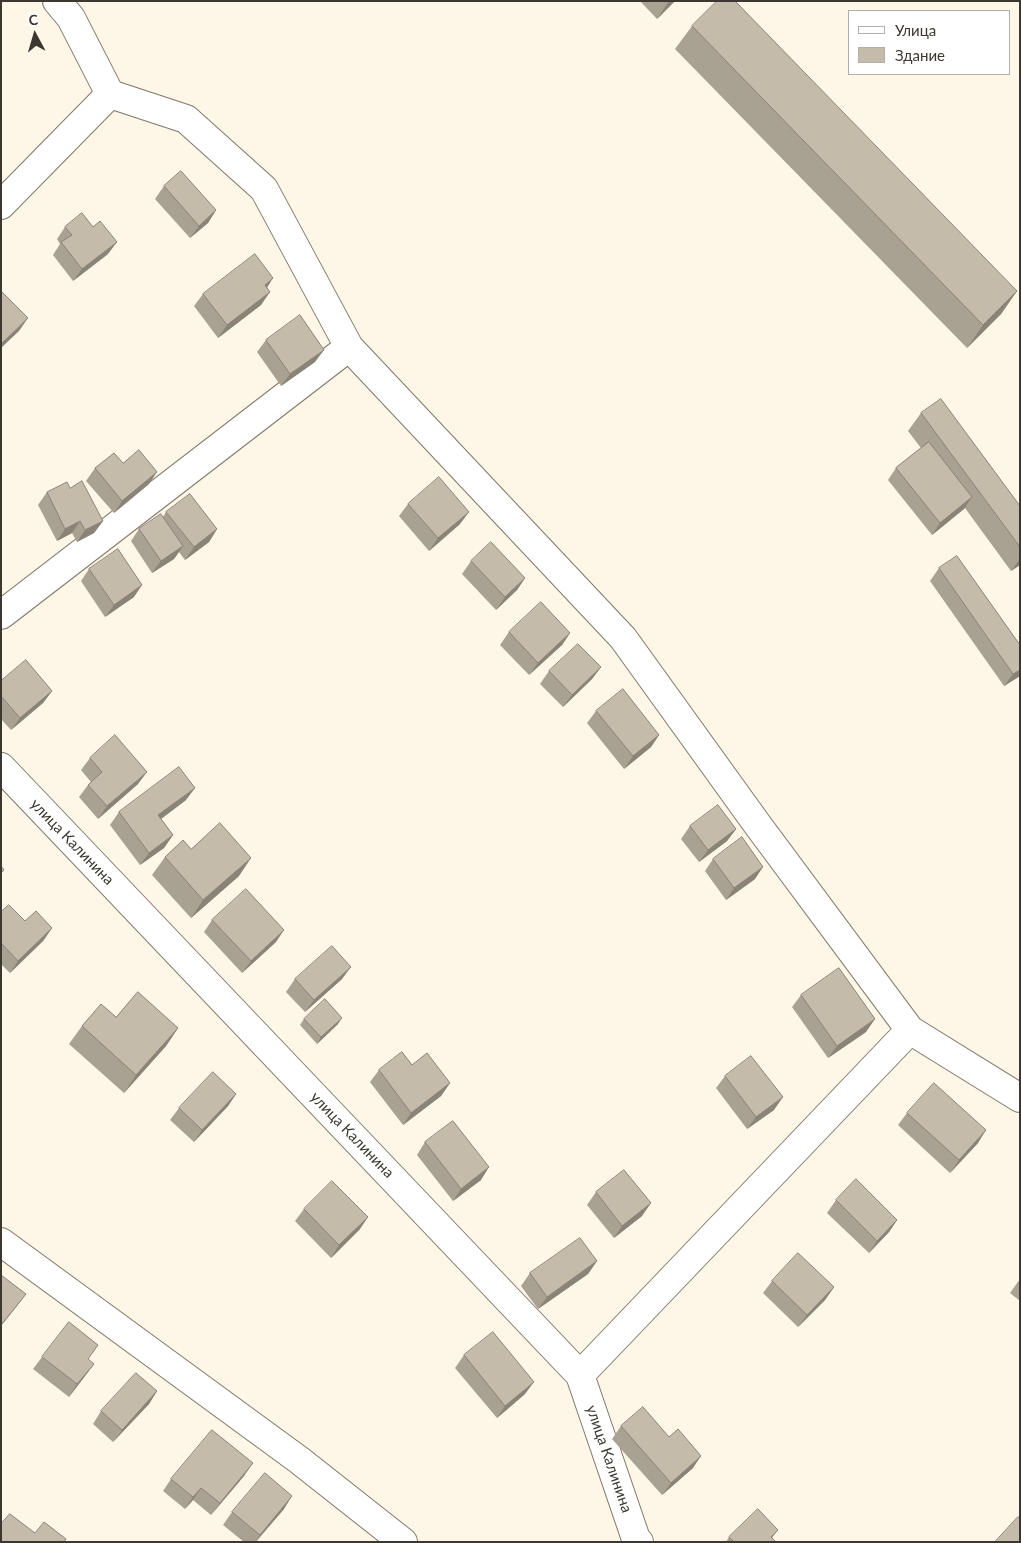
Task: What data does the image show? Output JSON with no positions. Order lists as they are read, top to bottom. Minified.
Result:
{"streets":{"street":["улица Калинина"]},"legend":["Улица","Здание"],"north":"top"}
